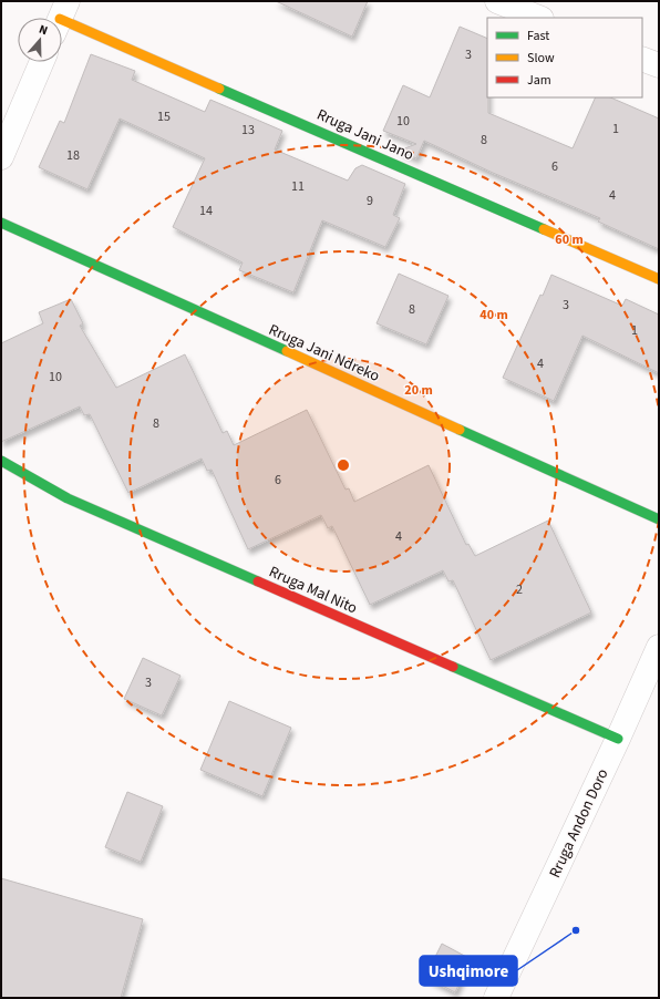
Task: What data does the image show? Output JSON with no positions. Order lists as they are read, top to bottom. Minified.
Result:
{"streets":{"street":["Rruga Jani Jano","Rruga Jani Ndreko","Rruga Mal Nito","Rruga Andon Doro"]},"crossings":[["Rruga Mal Nito","Rruga Andon Doro"]],"places":["Ushqimore"],"house_numbers":["3","15","10","1","13","8","18","6","11","4","9","14","3","8","1","4","10","8","6","4","2","3"],"legend":["Fast","Slow","Jam"],"north":"top","rings":["60 m","40 m","20 m"]}
